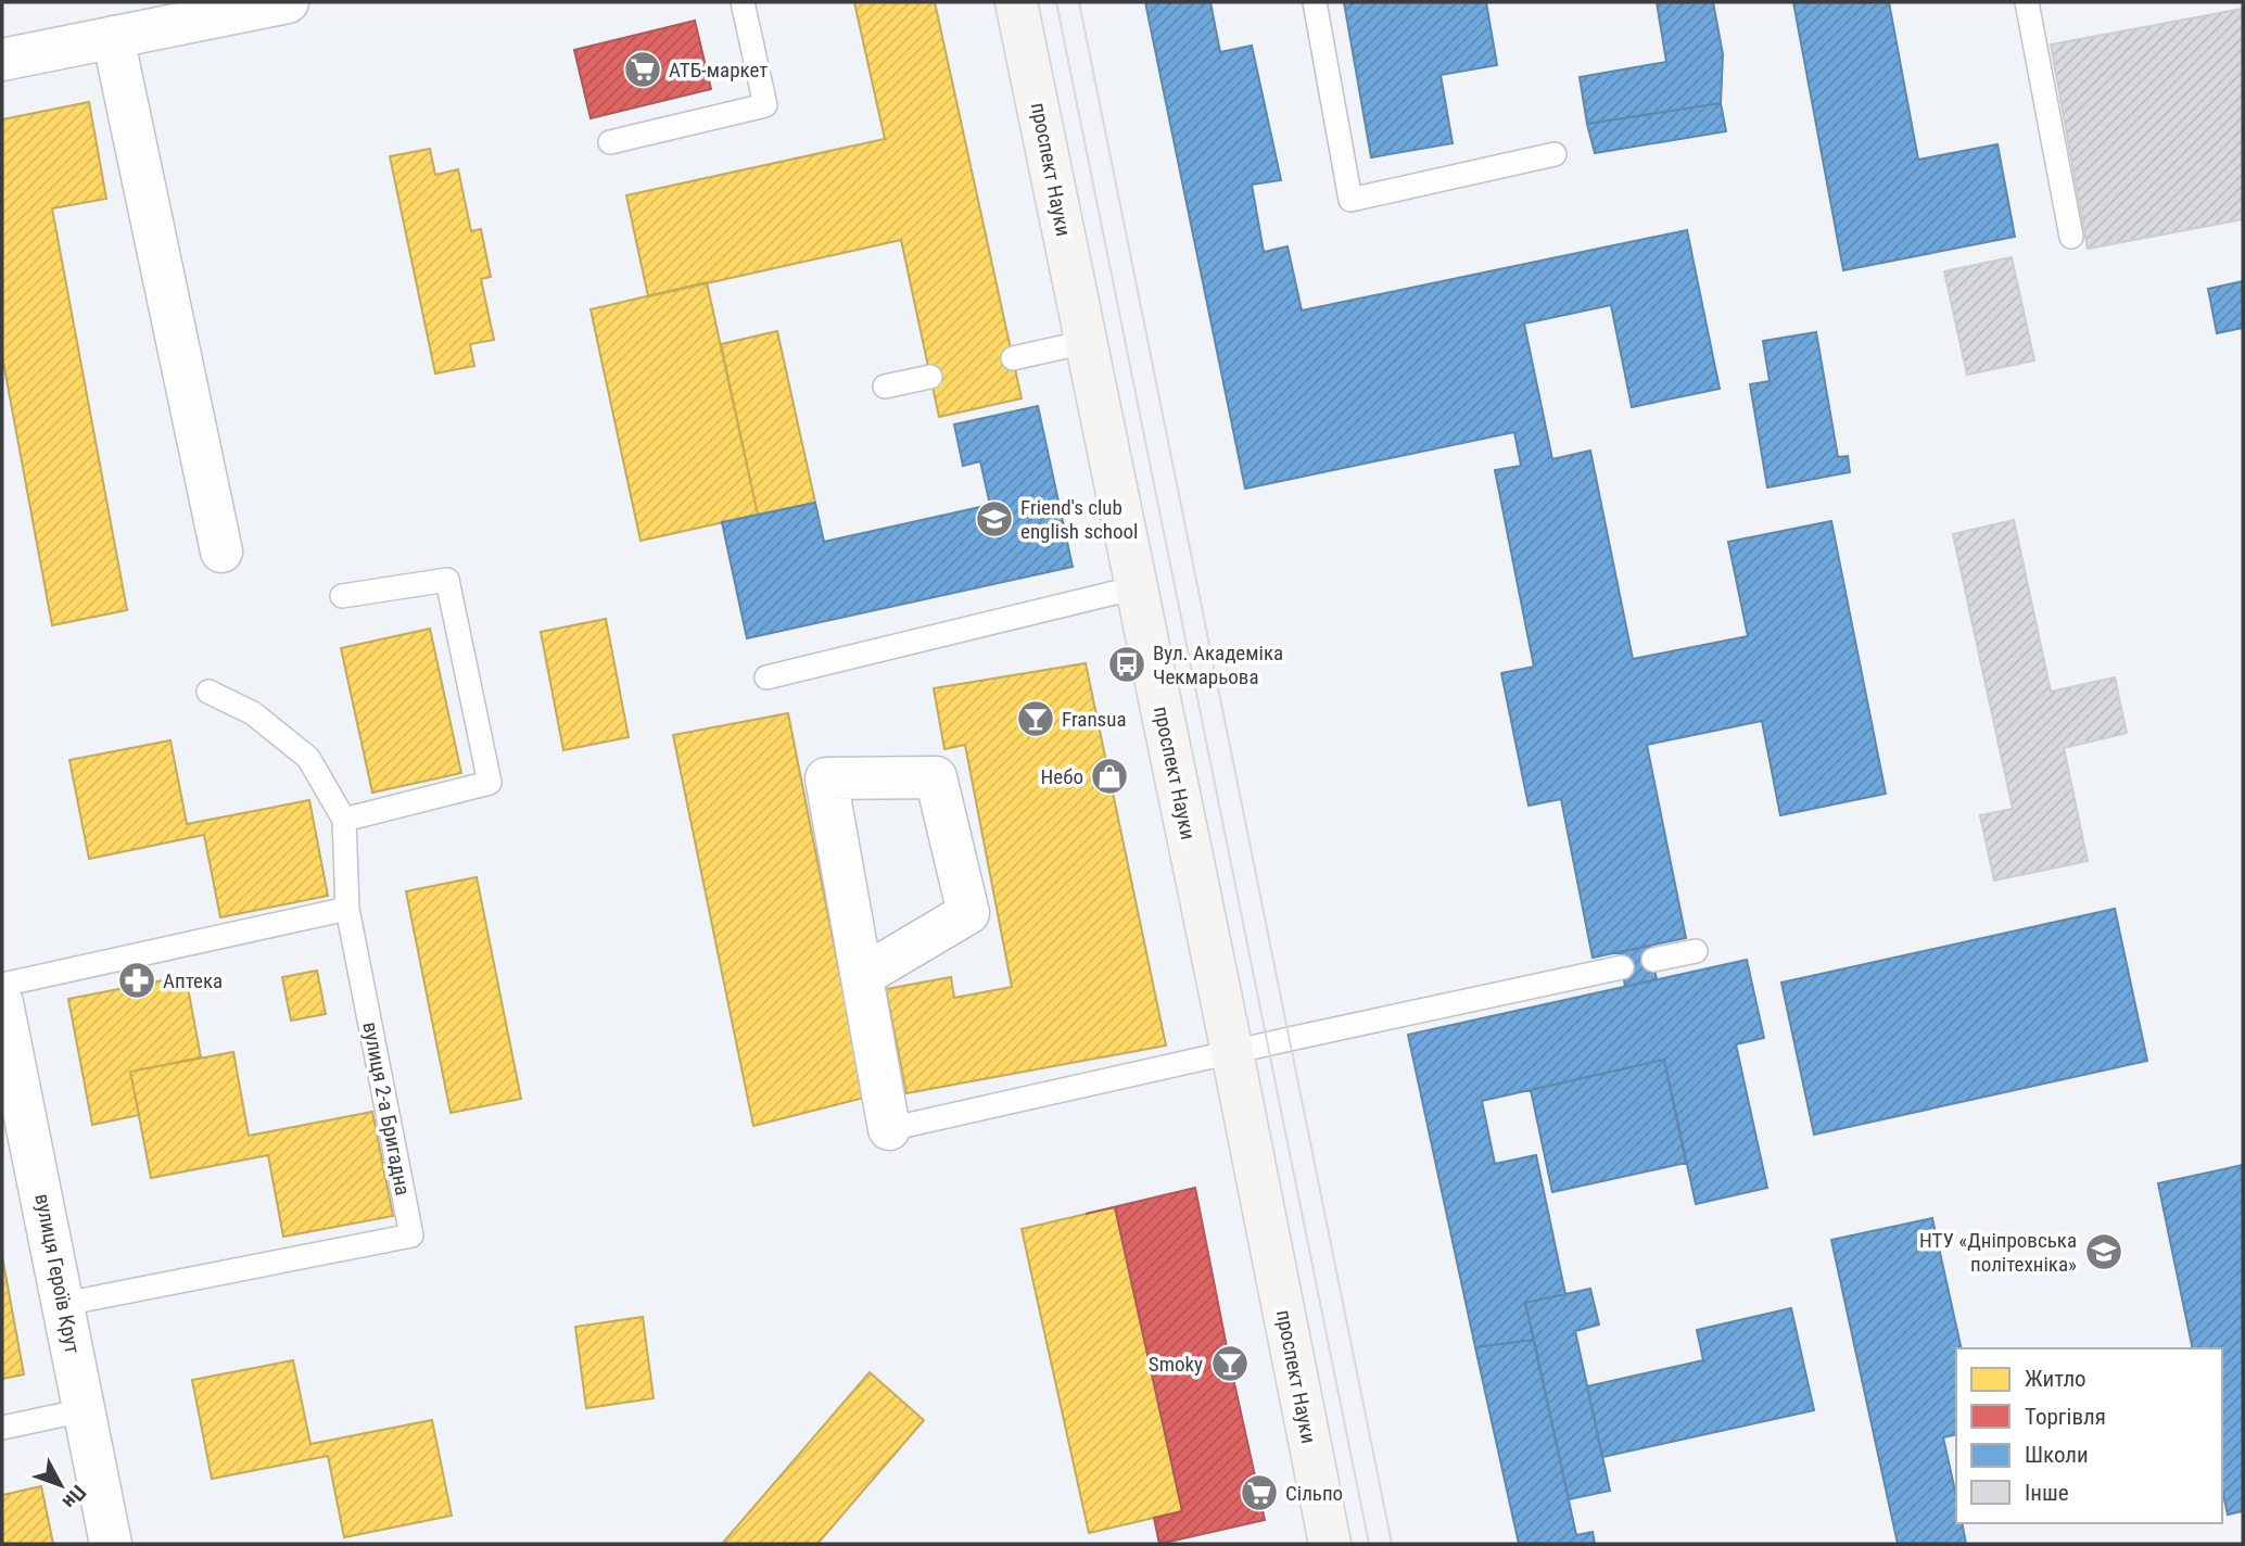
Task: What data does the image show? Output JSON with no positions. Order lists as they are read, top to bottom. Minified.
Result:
{"streets":{"main road":["проспект Науки"],"street":["вулиця Героїв Крут"],"lane":["вулиця 2-а Бригадна"]},"crossings":[["вулиця 2-а Бригадна","вулиця Героїв Крут"]],"places":{"supermarket":["АТБ-маркет","Сільпо"],"school or university":["Friend's club english school","НТУ «Дніпровська політехніка»"],"bus stop":["Вул. Академіка Чекмарьова"],"bar":["Fransua","Smoky"],"shop":["Небо"],"pharmacy":["Аптека"]},"legend":["Житло","Торгівля","Школи","Інше"],"north":"bottom right"}
